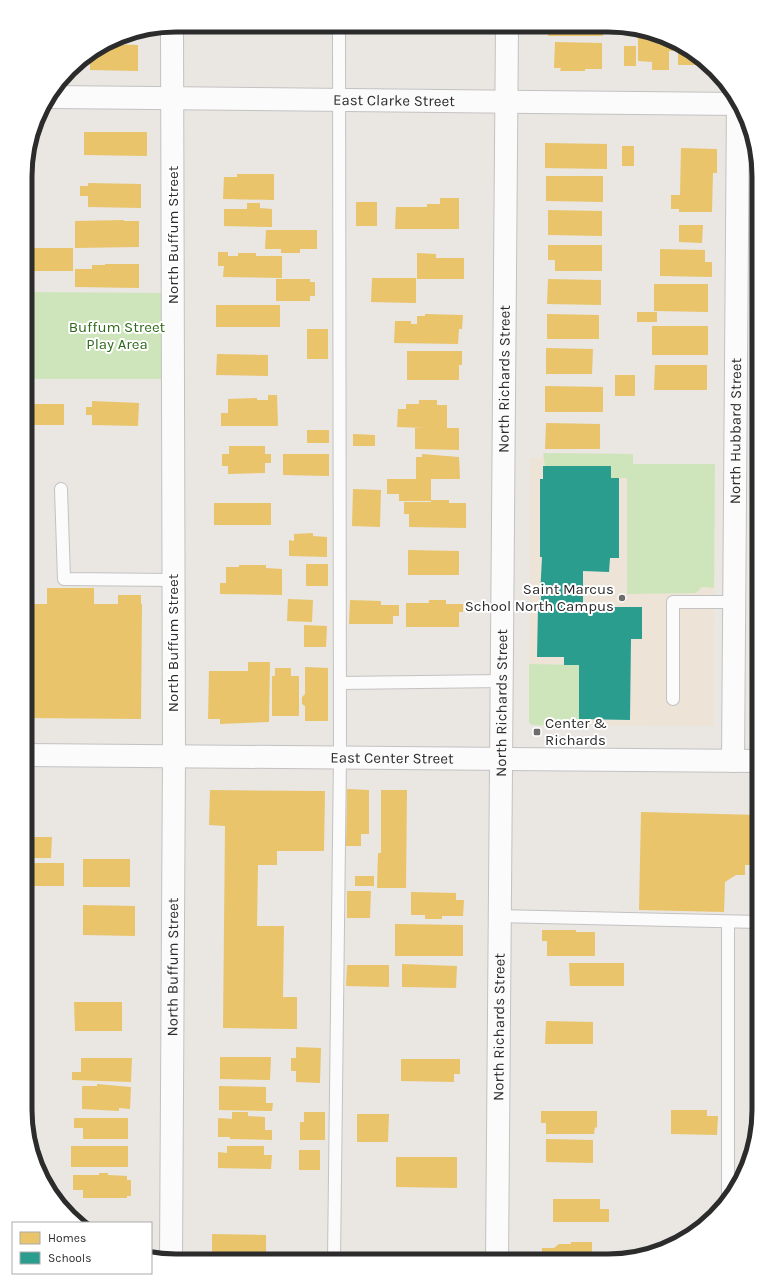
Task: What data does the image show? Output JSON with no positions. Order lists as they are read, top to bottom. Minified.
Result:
{"streets":{"street":["East Clarke Street","North Buffum Street","North Richards Street","North Hubbard Street","East Center Street"]},"crossings":[["East Clarke Street","North Buffum Street"],["East Clarke Street","North Richards Street"],["North Buffum Street","East Center Street"],["North Richards Street","East Center Street"],["North Hubbard Street","East Center Street"]],"parks":["Buffum Street Play Area"],"places":{"other":["Saint Marcus School North Campus"],"transit":["Center & Richards"]},"legend":["Homes","Schools"]}
